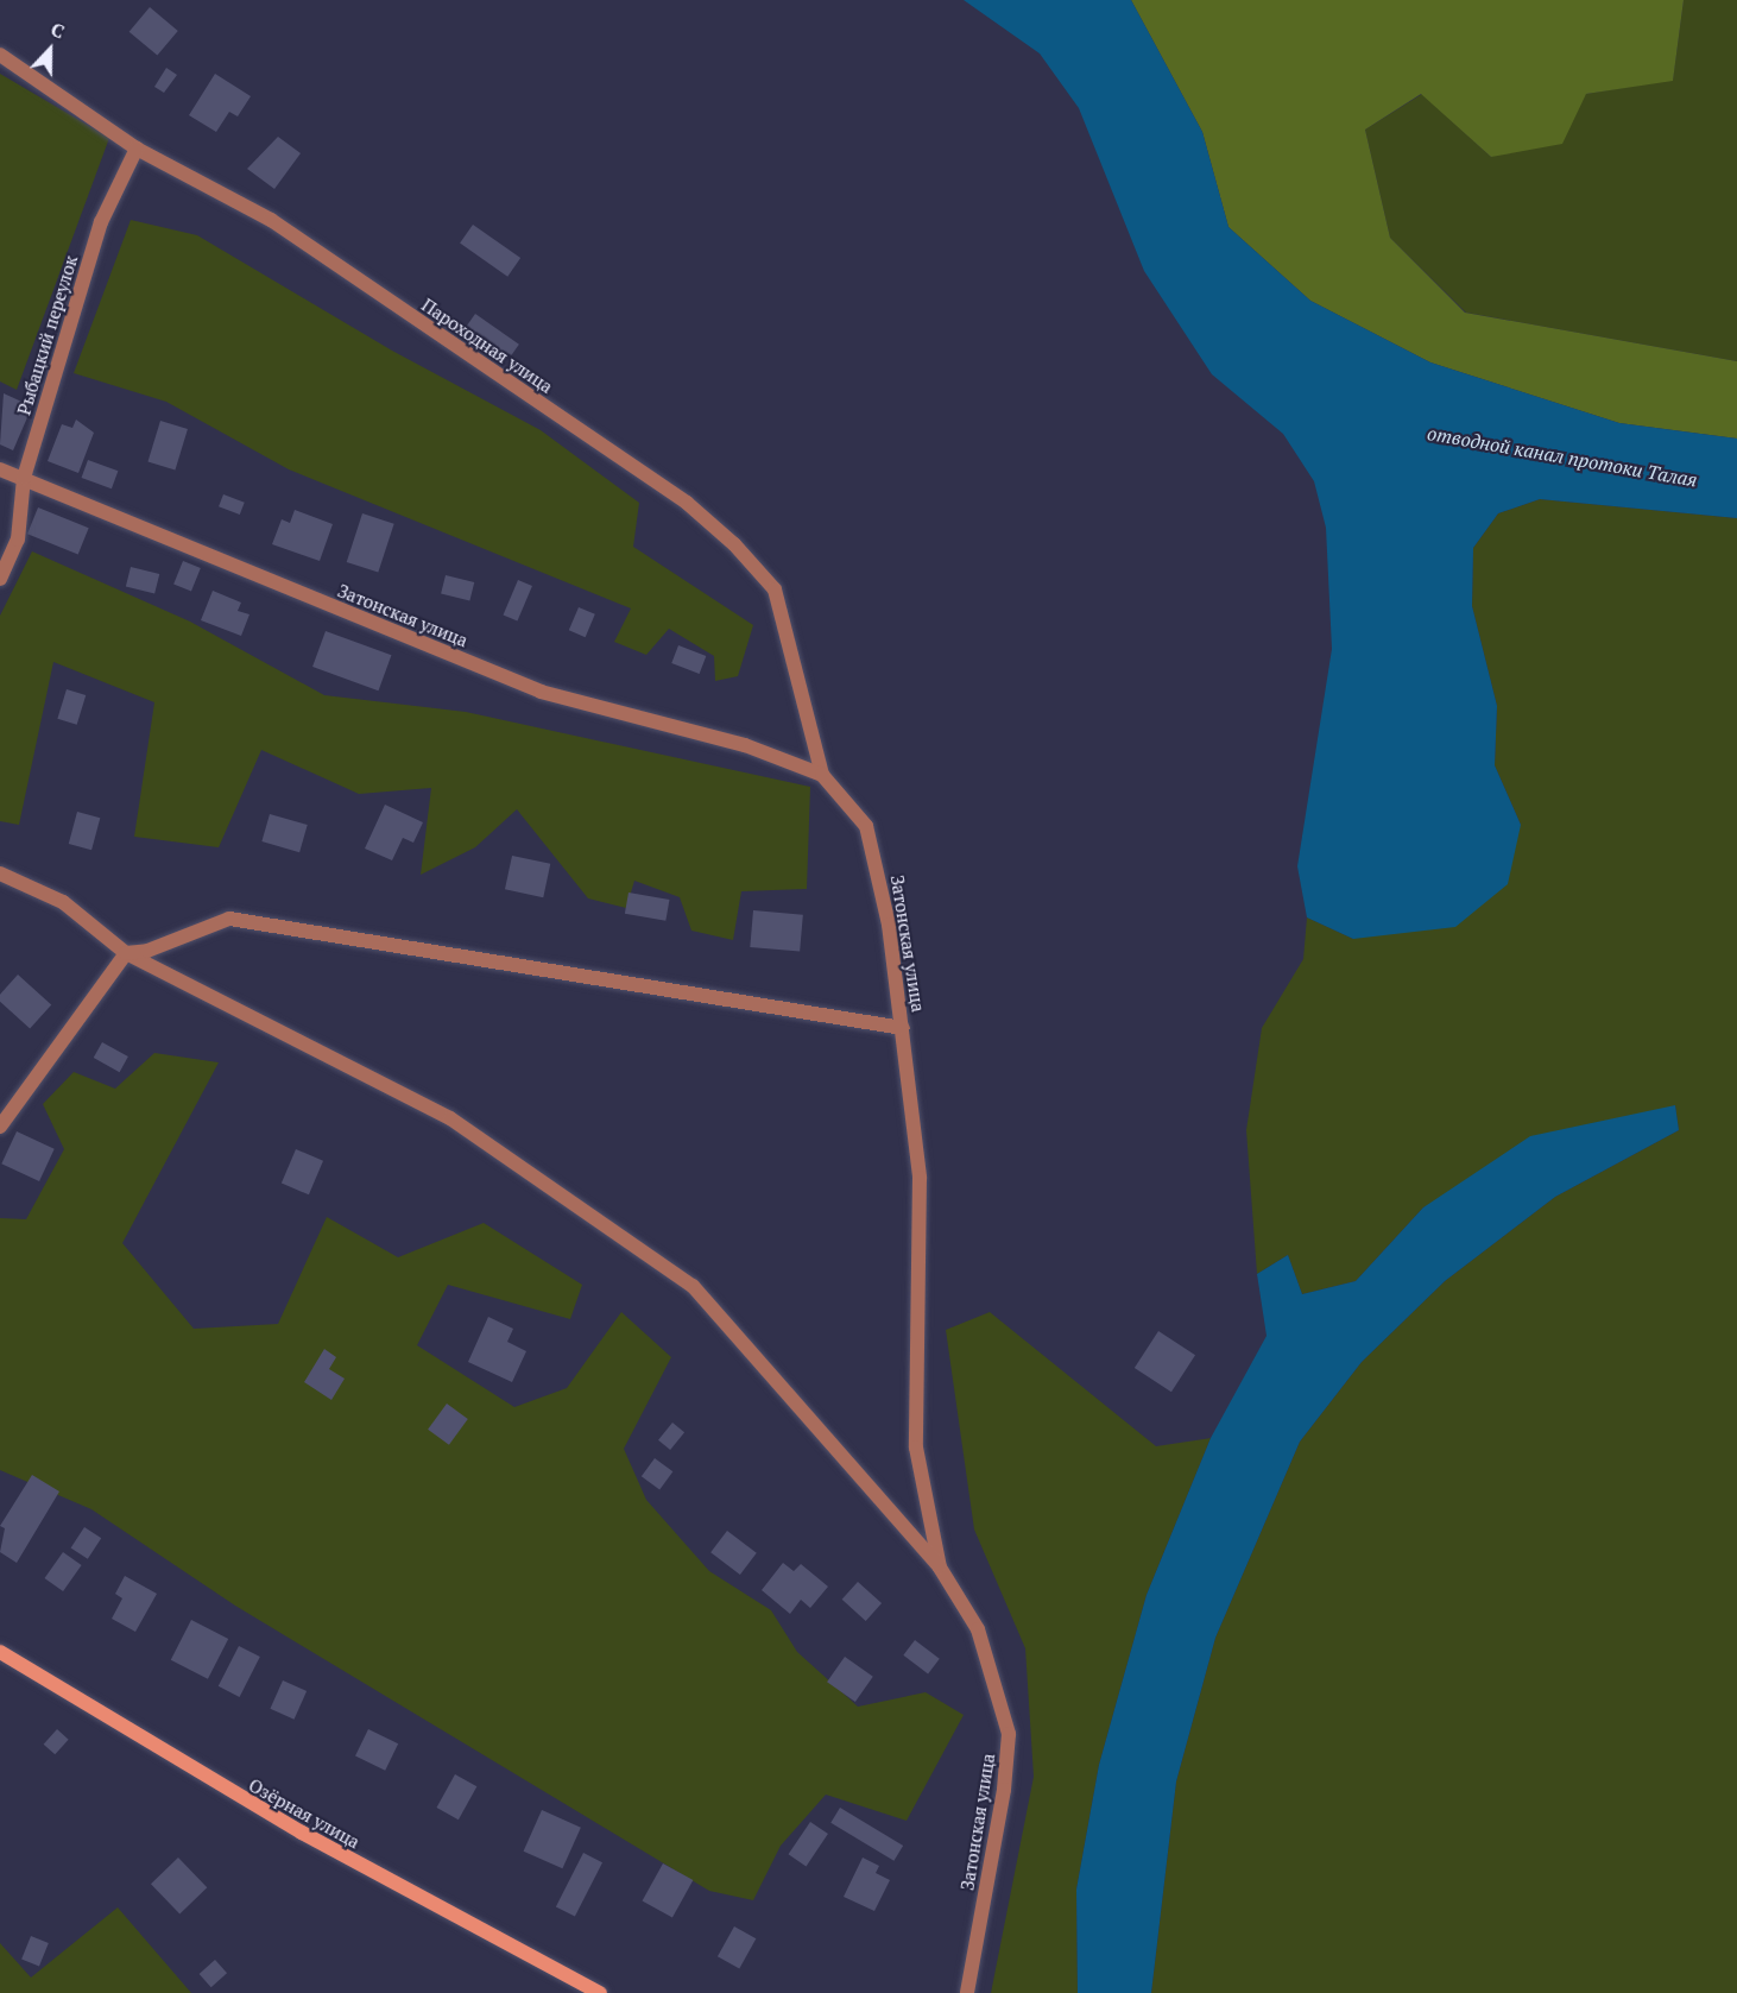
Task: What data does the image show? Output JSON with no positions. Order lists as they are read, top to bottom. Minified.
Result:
{"streets":{"street":["Рыбацкий переулок","Пароходная улица","Затонская улица","Озёрная улица"]},"crossings":[["Рыбацкий переулок","Пароходная улица"],["Рыбацкий переулок","Затонская улица"],["Пароходная улица","Затонская улица"]],"water":["отводной канал протоки Талая"],"north":"top"}
